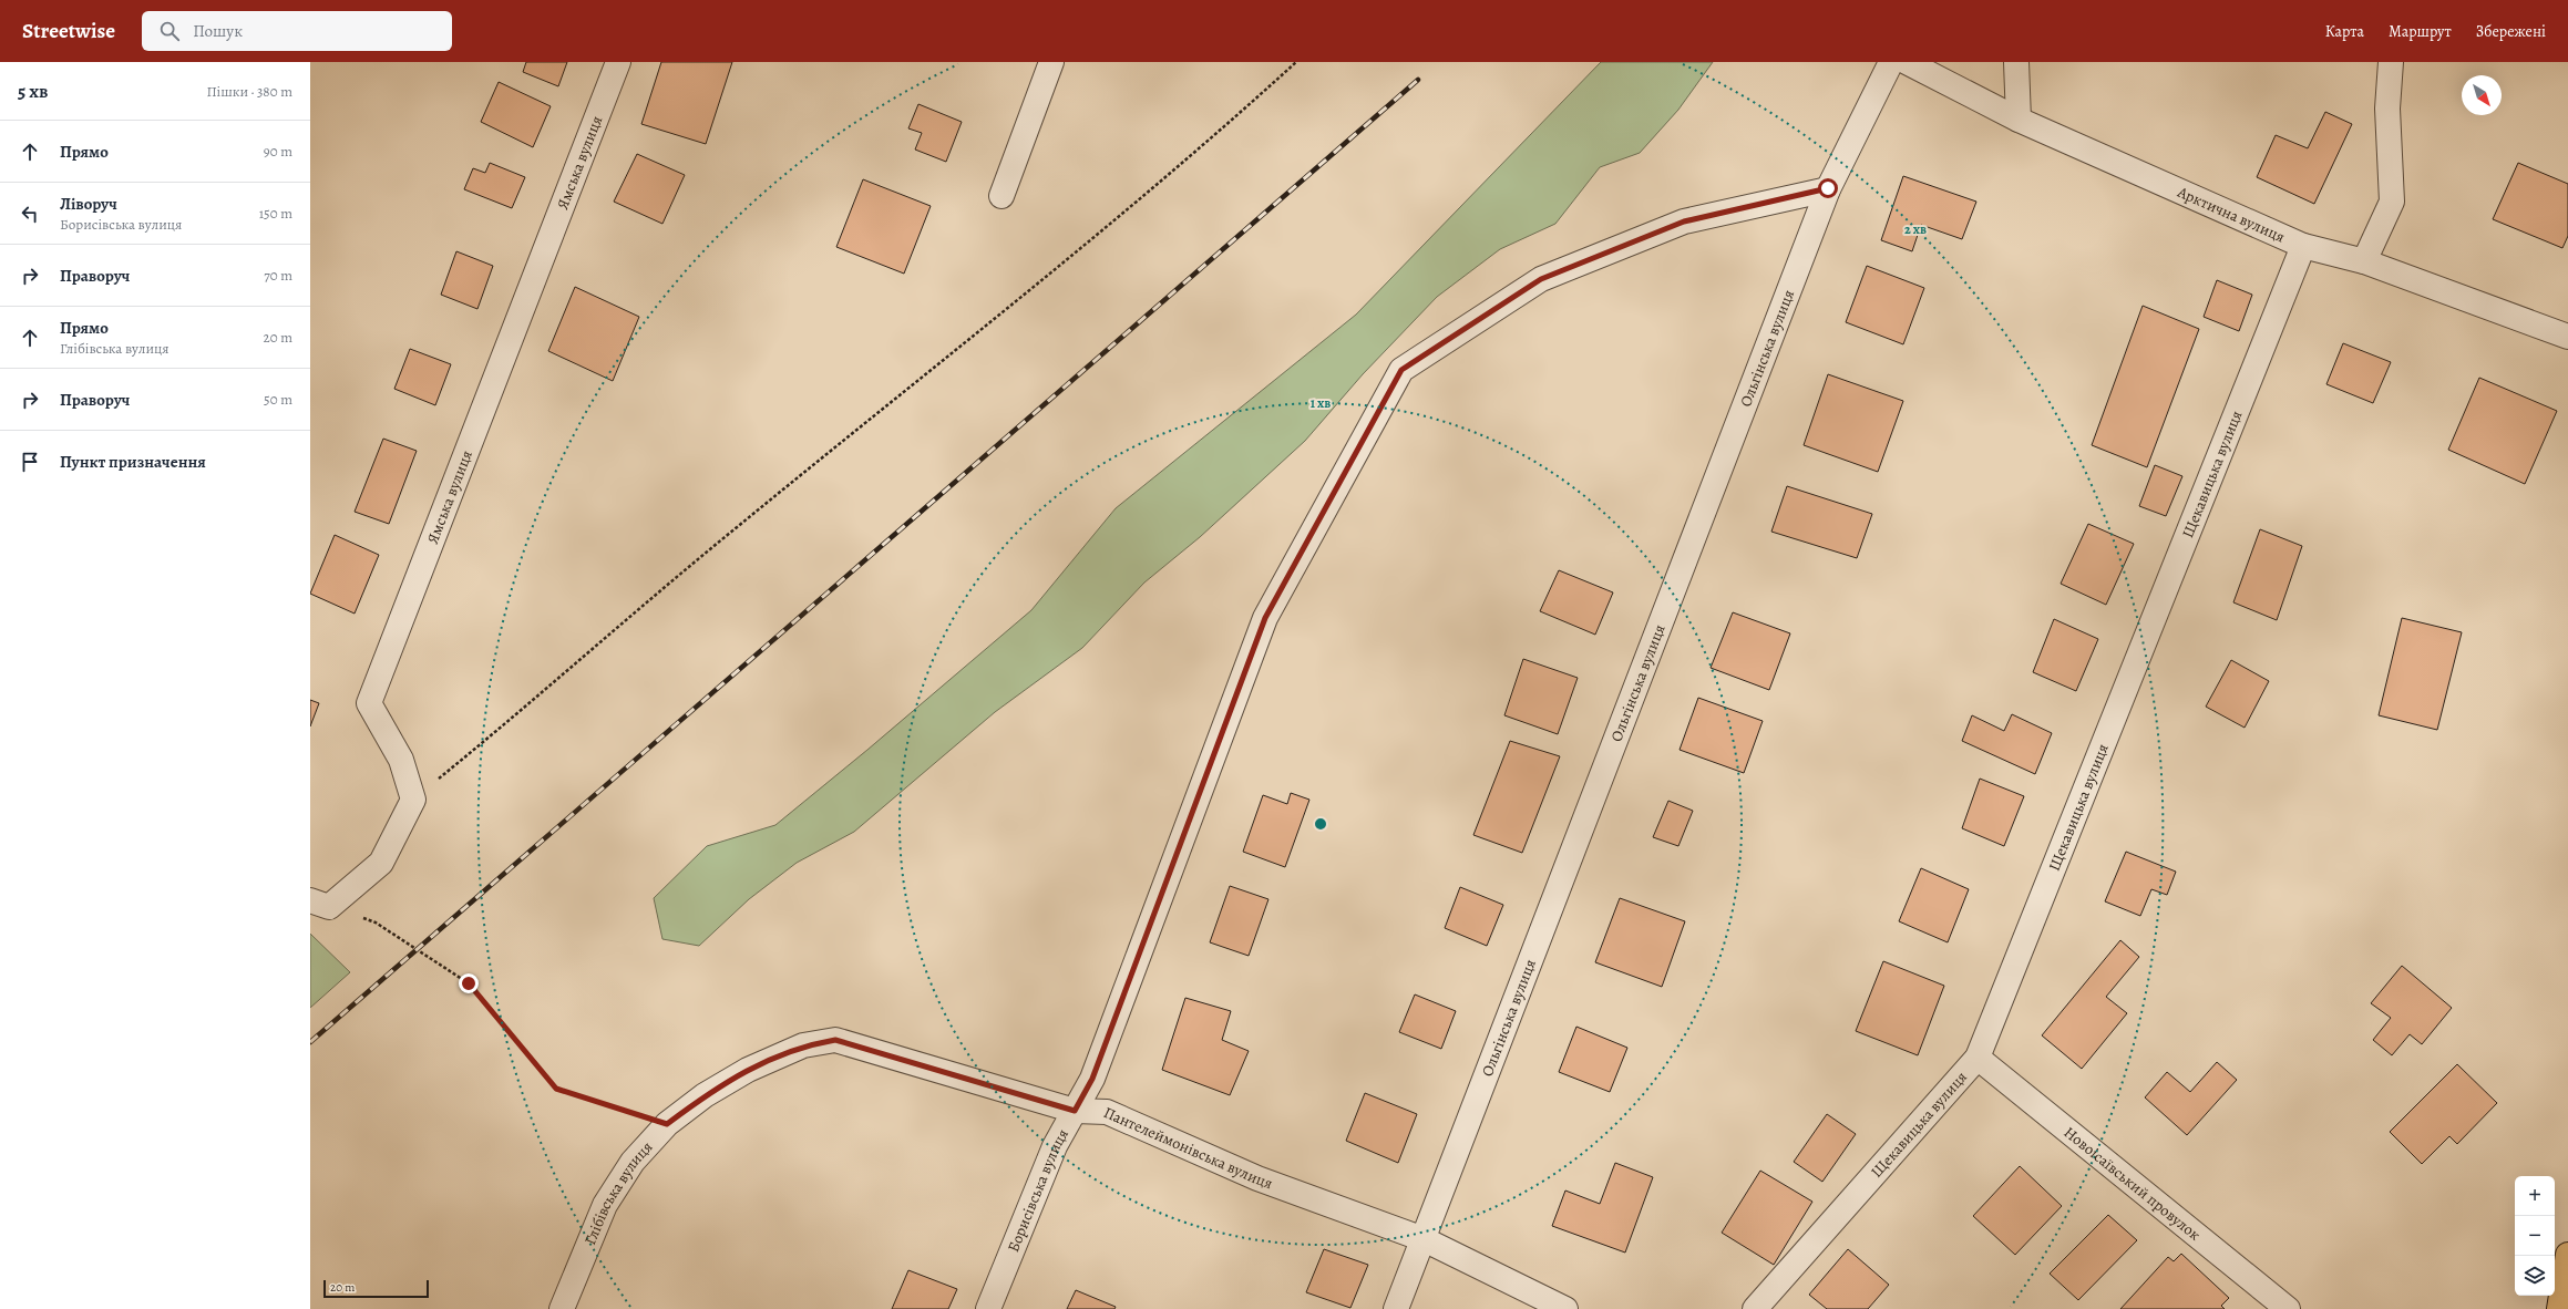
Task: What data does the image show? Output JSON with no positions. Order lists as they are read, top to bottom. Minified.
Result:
{"streets":{"street":["Ямська вулиця","Арктична вулиця","Ольгінська вулиця","Щекавицька вулиця","Пантелеймонівська вулиця","Новоісаївський провулок","Борисівська вулиця","Глібівська вулиця"]},"crossings":[["Арктична вулиця","Щекавицька вулиця"],["Ольгінська вулиця","Пантелеймонівська вулиця"],["Ольгінська вулиця","Борисівська вулиця"],["Щекавицька вулиця","Новоісаївський провулок"],["Пантелеймонівська вулиця","Борисівська вулиця"],["Пантелеймонівська вулиця","Глібівська вулиця"]],"scale_bar":"20 m","north":"bottom right","page":{"header":"Streetwise","search":"Пошук","nav":["Карта","Маршрут","Збережені"],"heading":["5 хв","Пішки · 380 m"],"list":[["Прямо","90 m"],["Ліворуч","Борисівська вулиця","150 m"],["Праворуч","70 m"],["Прямо","Глібівська вулиця","20 m"],["Праворуч","50 m"],"Пункт призначення"],"map_buttons":["+","−"],"scale":"20 m"},"rings":["2 хв","1 хв"]}
